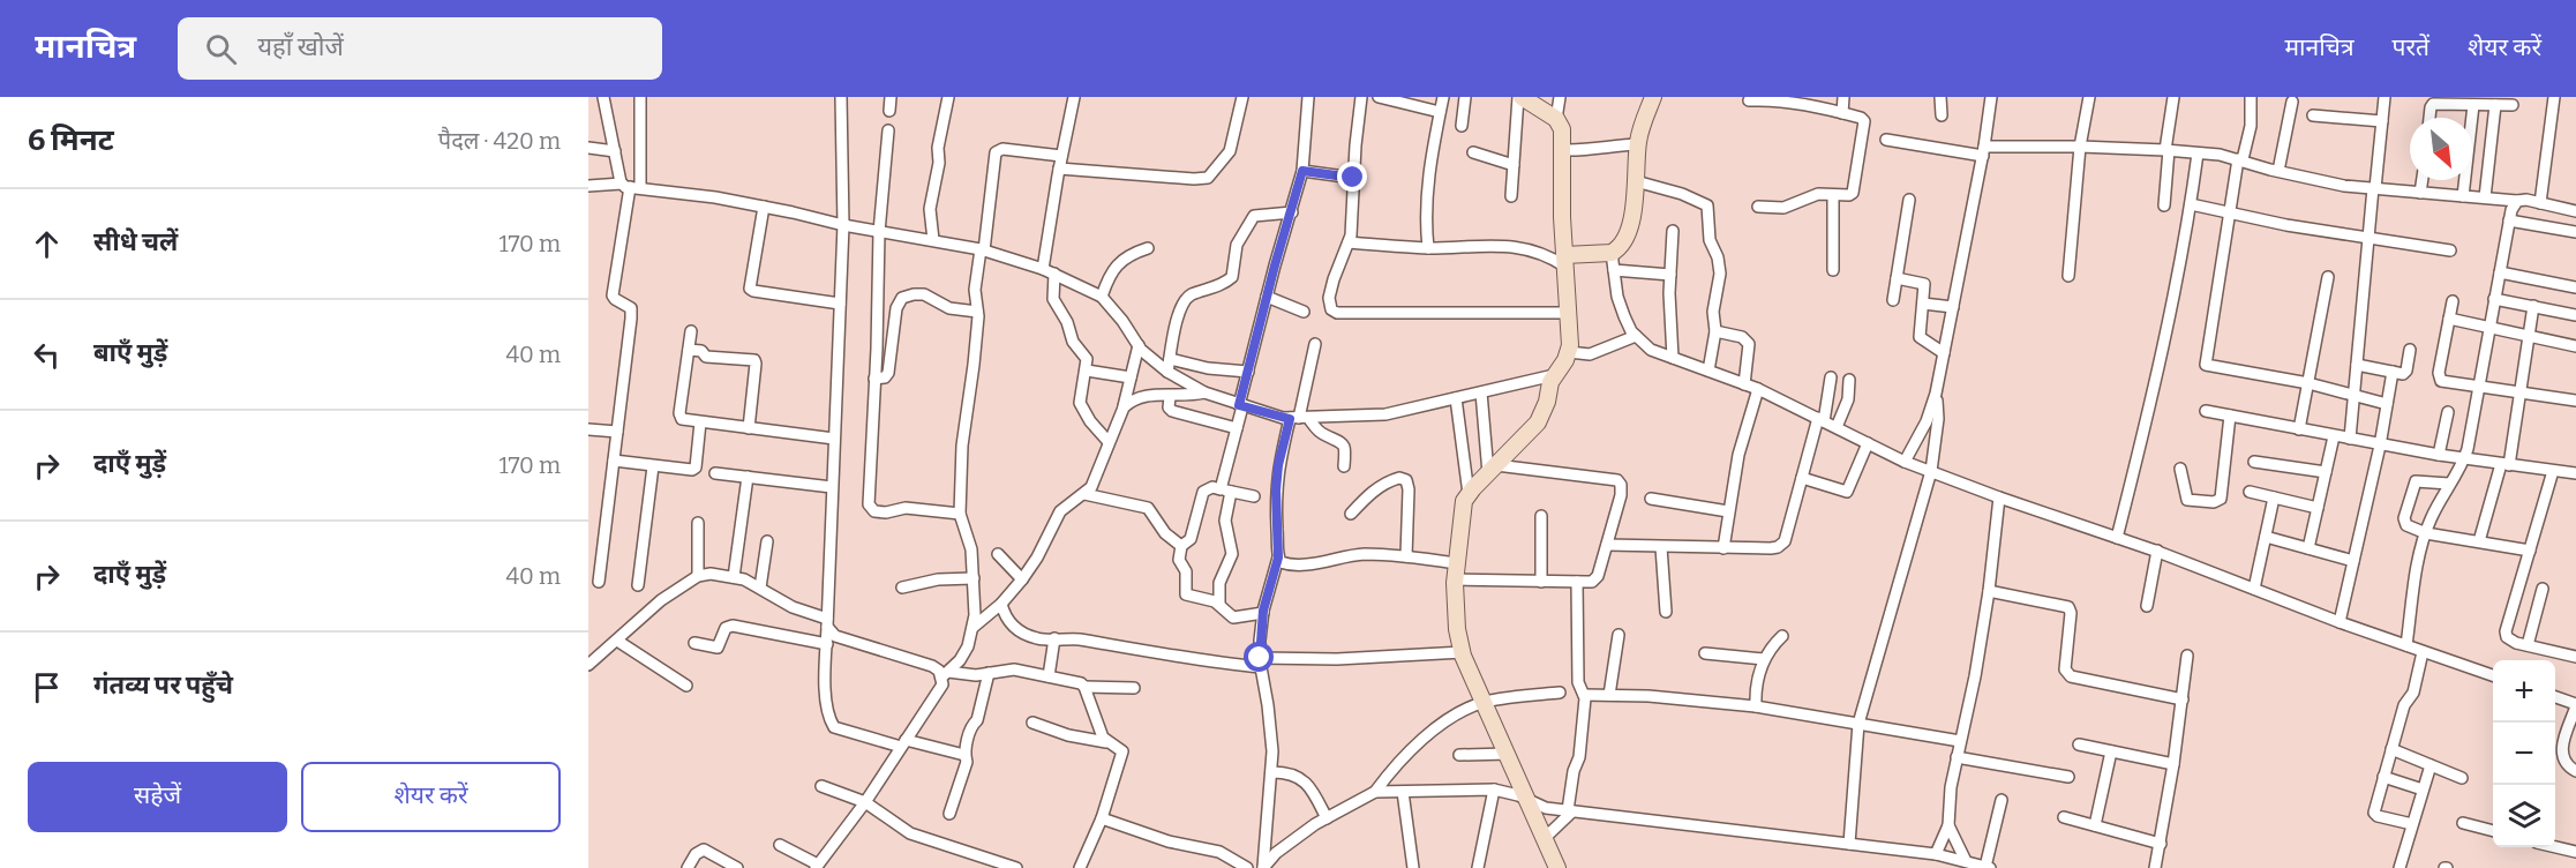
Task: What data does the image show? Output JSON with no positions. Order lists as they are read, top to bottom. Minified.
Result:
{"north":"bottom right","page":{"header":"मानचित्र","search":"यहाँ खोजें","nav":["मानचित्र","परतें","शेयर करें"],"heading":["6 मिनट","पैदल · 420 m"],"list":[["सीधे चलें","170 m"],["बाएँ मुड़ें","40 m"],["दाएँ मुड़ें","170 m"],["दाएँ मुड़ें","40 m"],"गंतव्य पर पहुँचे"],"map_buttons":["+","−"],"buttons":["सहेजें","शेयर करें"]}}
